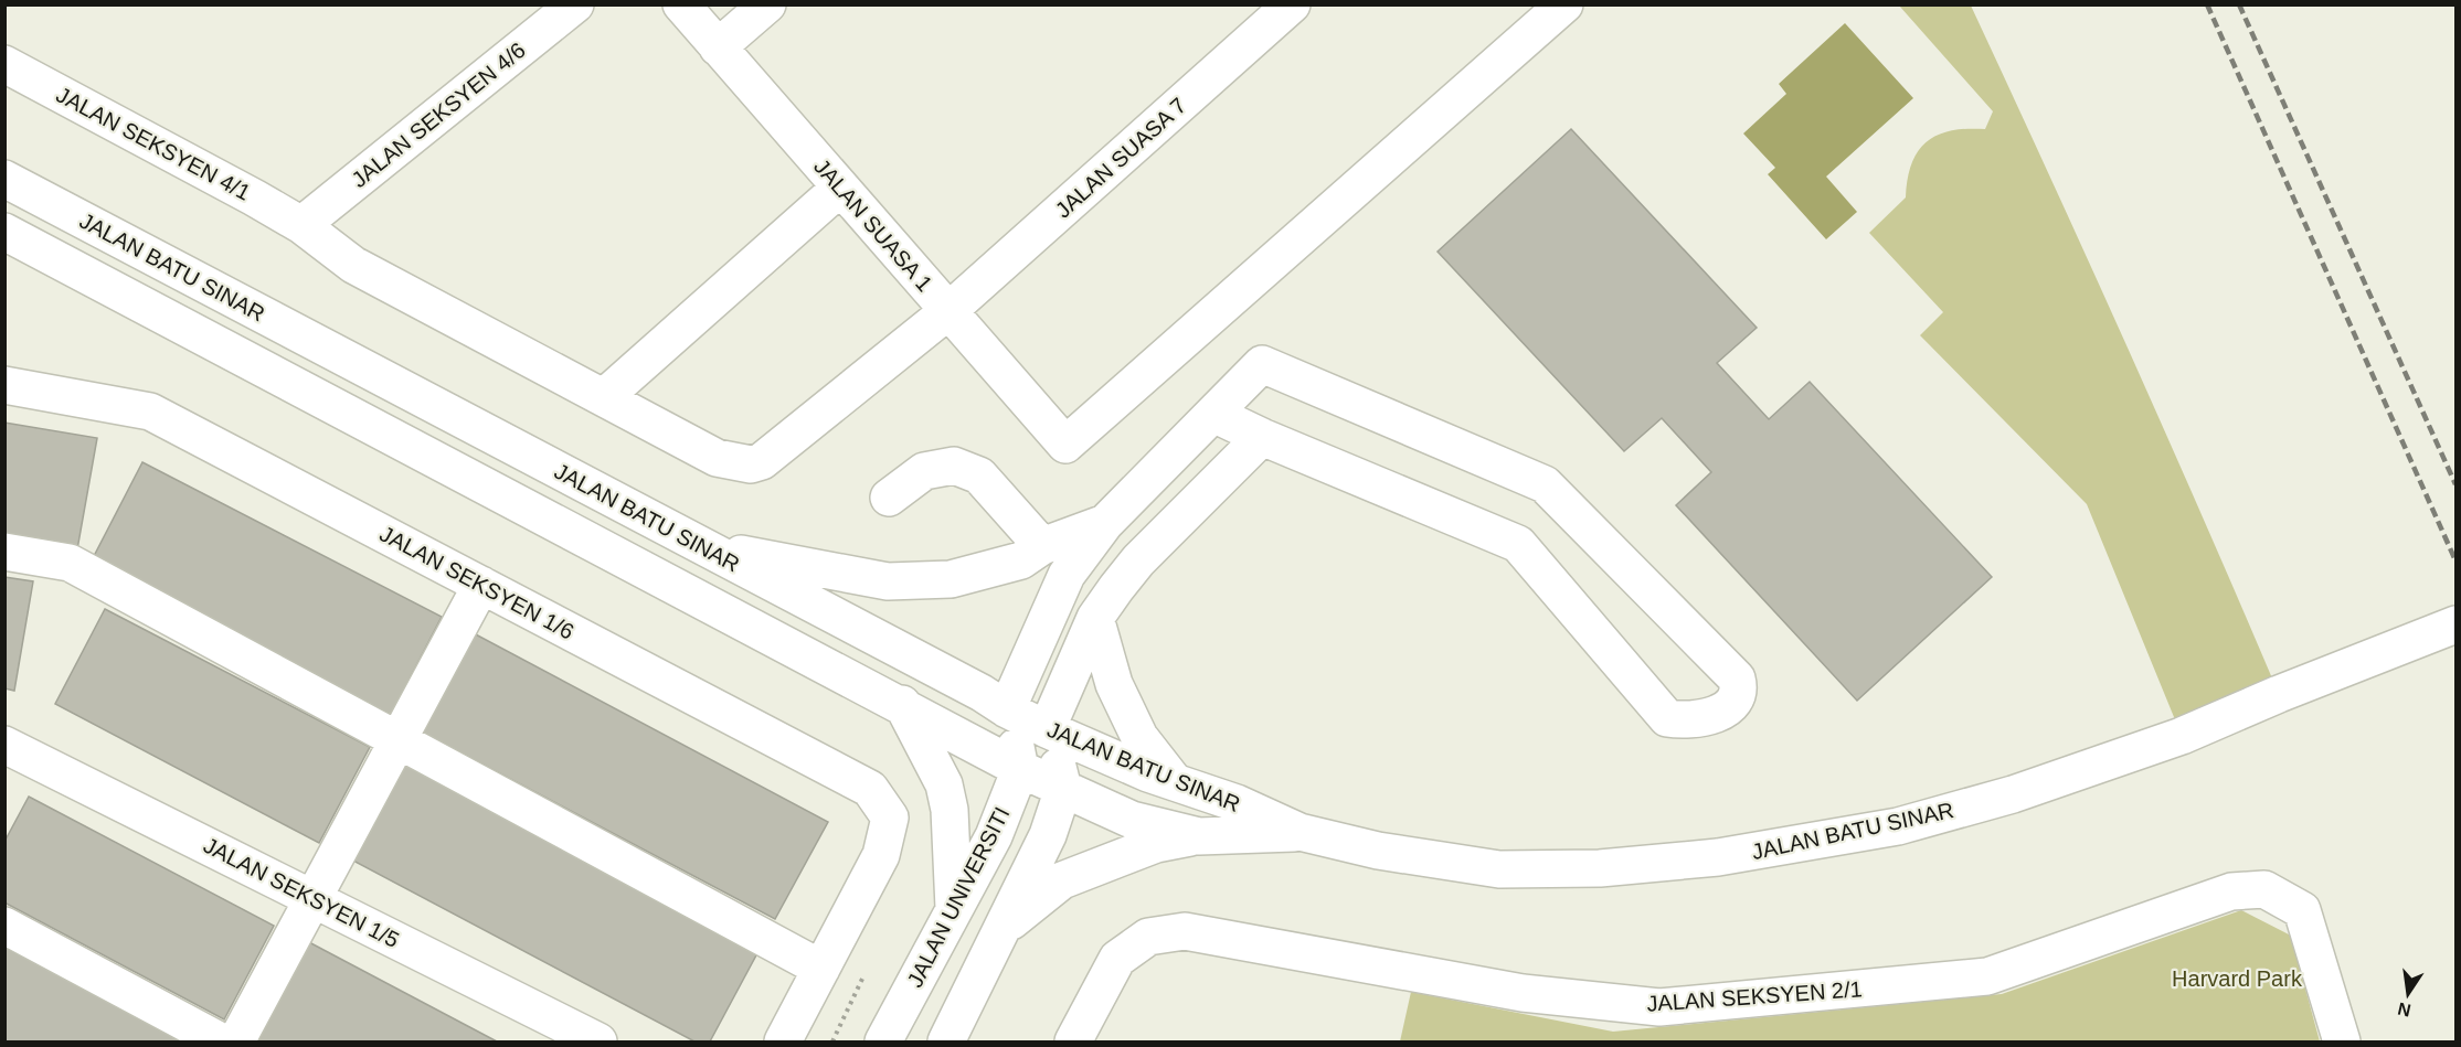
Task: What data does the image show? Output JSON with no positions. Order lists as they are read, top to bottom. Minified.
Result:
{"streets":{"street":["JALAN SEKSYEN 4/6","JALAN SEKSYEN 4/1","JALAN SUASA 7","JALAN SUASA 1","JALAN BATU SINAR","JALAN SEKSYEN 1/6","JALAN SEKSYEN 1/5","JALAN UNIVERSITI","JALAN SEKSYEN 2/1"]},"crossings":[["JALAN SEKSYEN 4/6","JALAN SEKSYEN 4/1"],["JALAN SEKSYEN 4/1","JALAN SUASA 7"],["JALAN SUASA 7","JALAN SUASA 1"],["JALAN BATU SINAR","JALAN UNIVERSITI"]],"parks":["Harvard Park"],"north":"bottom"}
